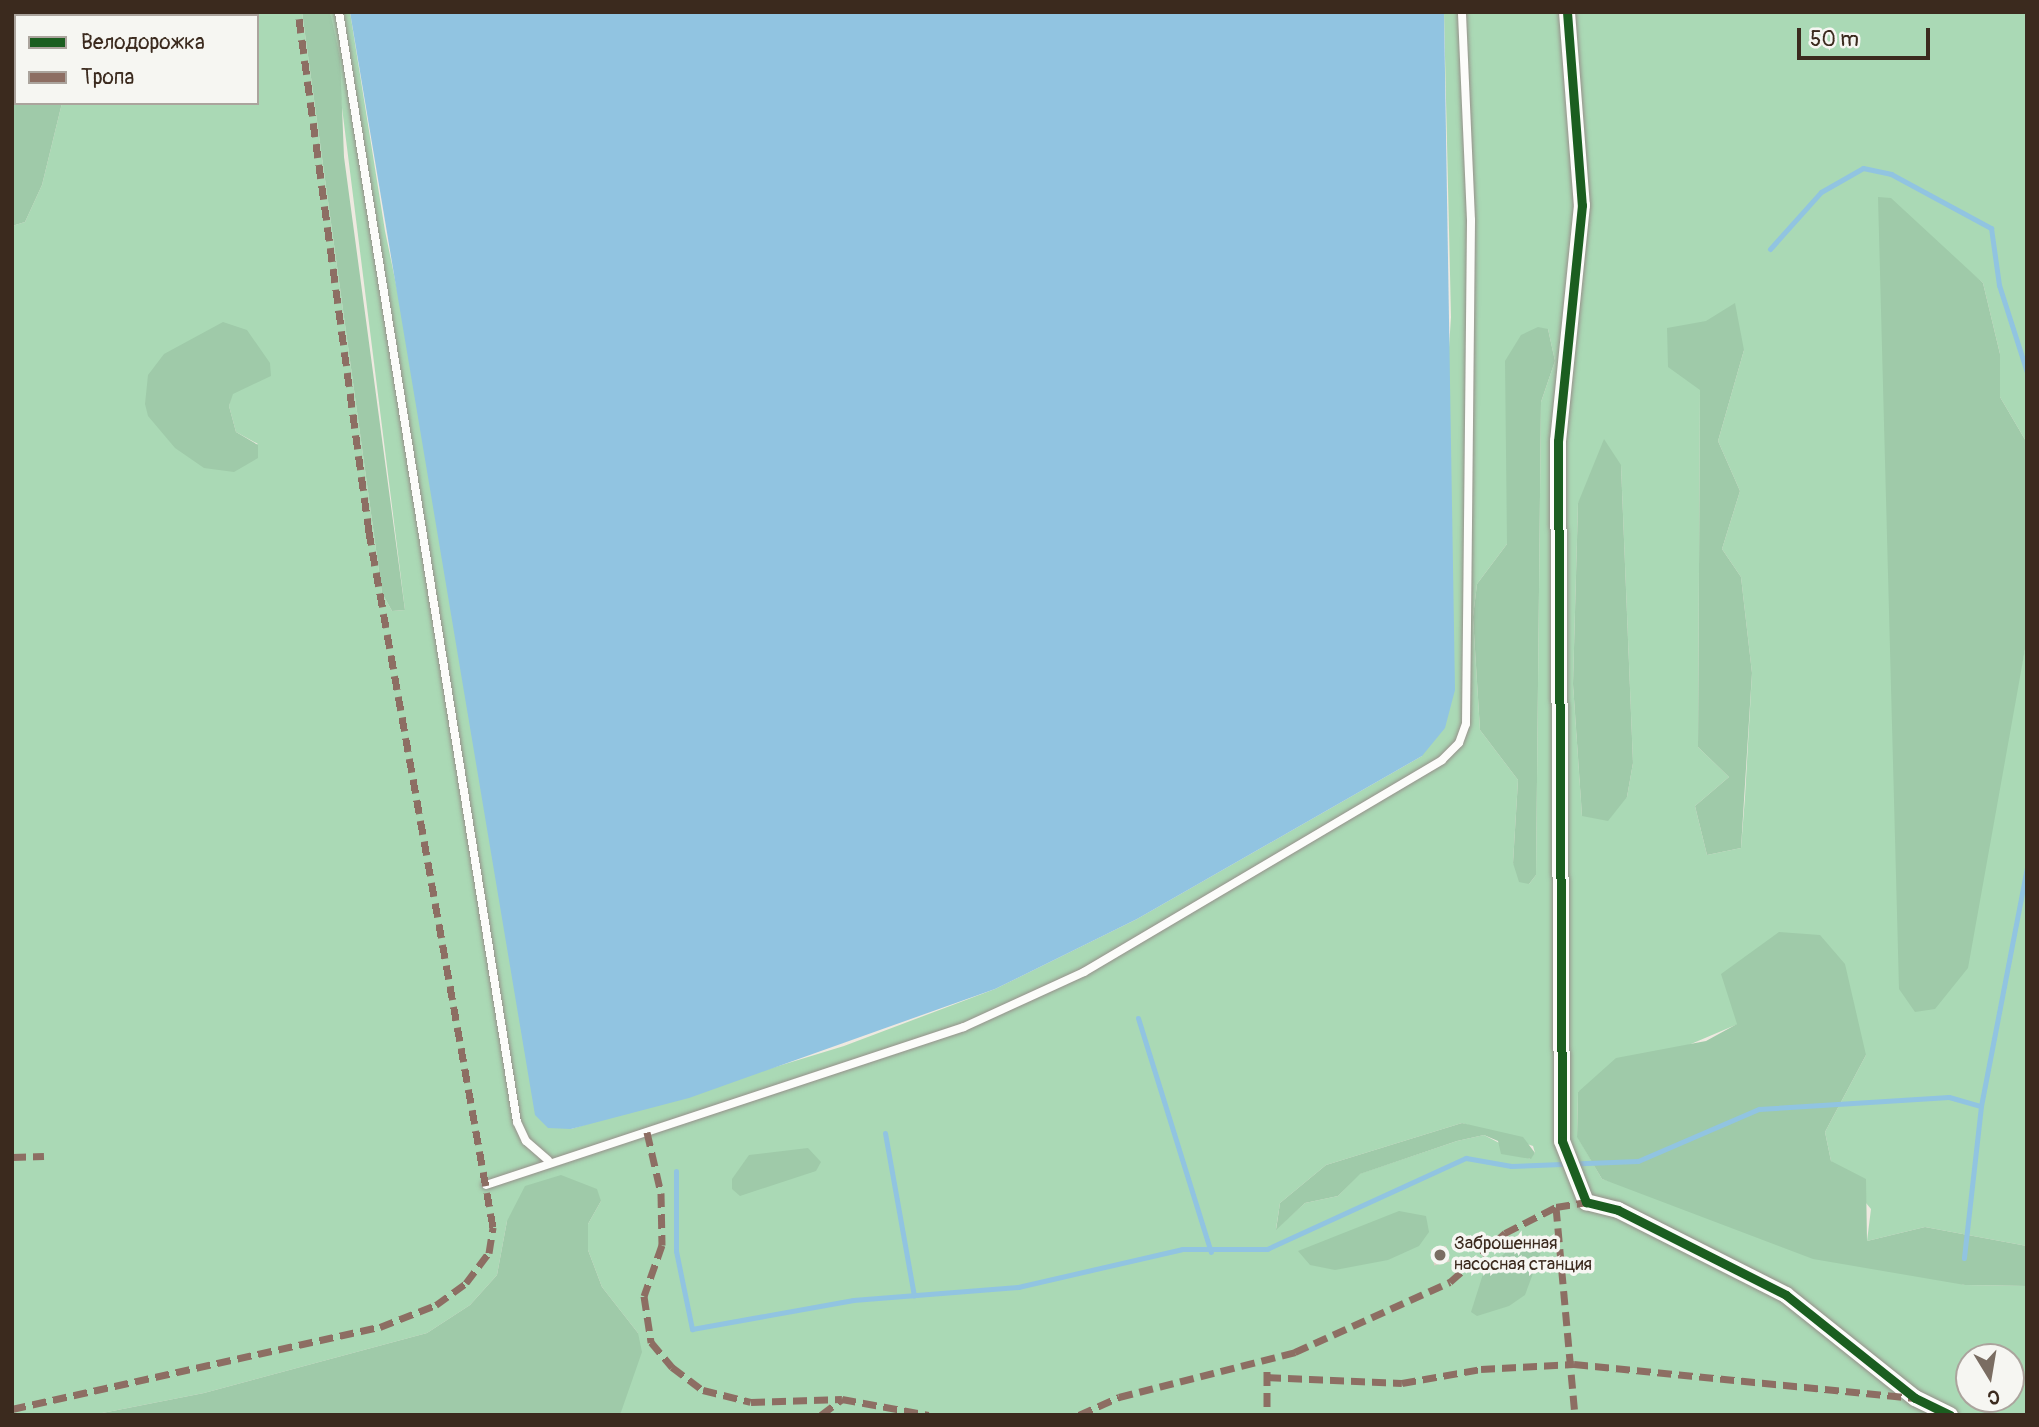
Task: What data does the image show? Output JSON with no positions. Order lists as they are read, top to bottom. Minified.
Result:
{"places":["Заброшенная насосная станция"],"legend":["Велодорожка","Тропа"],"scale_bar":"50 m","north":"bottom"}
